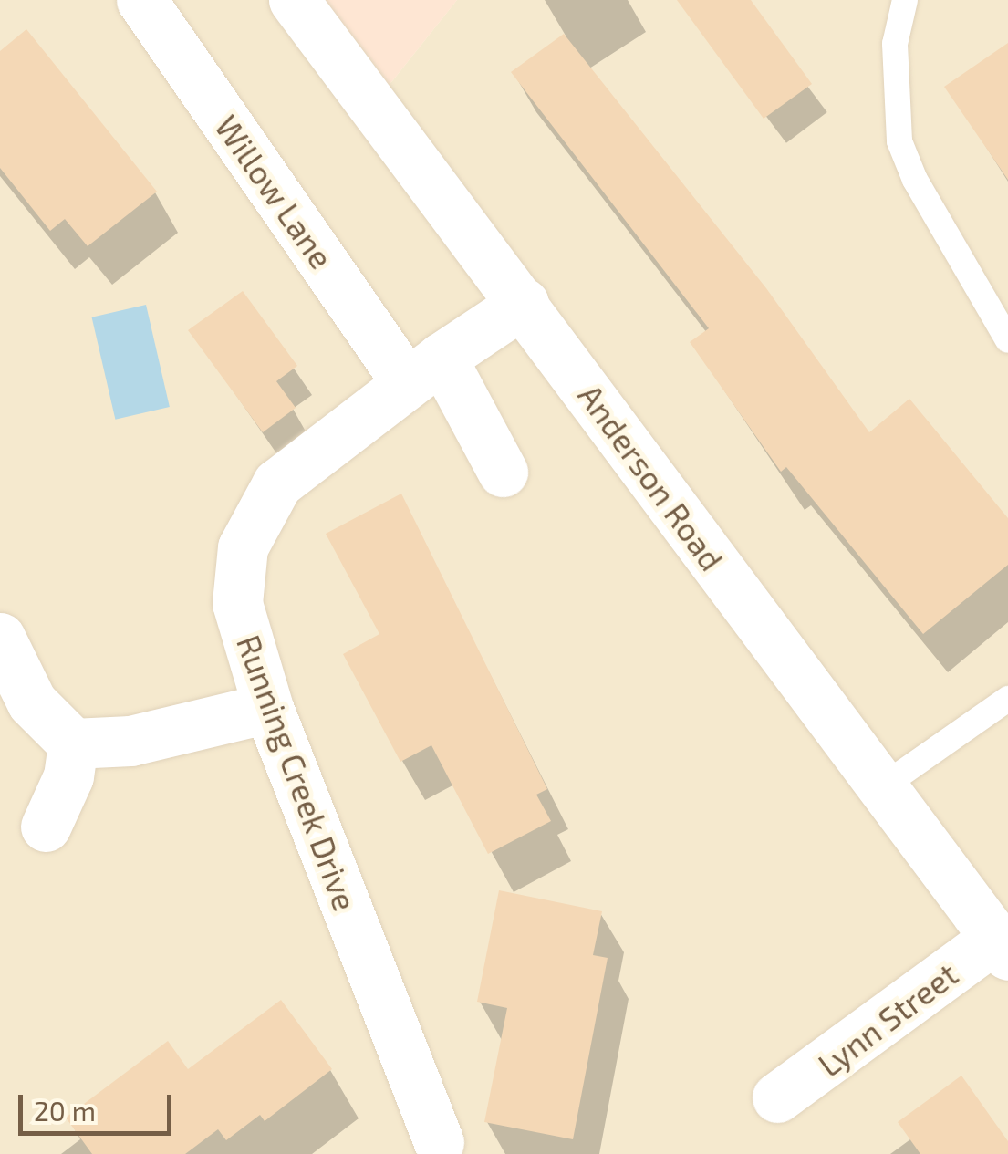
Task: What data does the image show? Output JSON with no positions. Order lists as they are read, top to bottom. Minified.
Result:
{"streets":{"street":["Willow Lane","Anderson Road","Running Creek Drive","Lynn Street"]},"crossings":[["Willow Lane","Running Creek Drive"],["Anderson Road","Running Creek Drive"],["Anderson Road","Lynn Street"]],"scale_bar":"20 m"}
